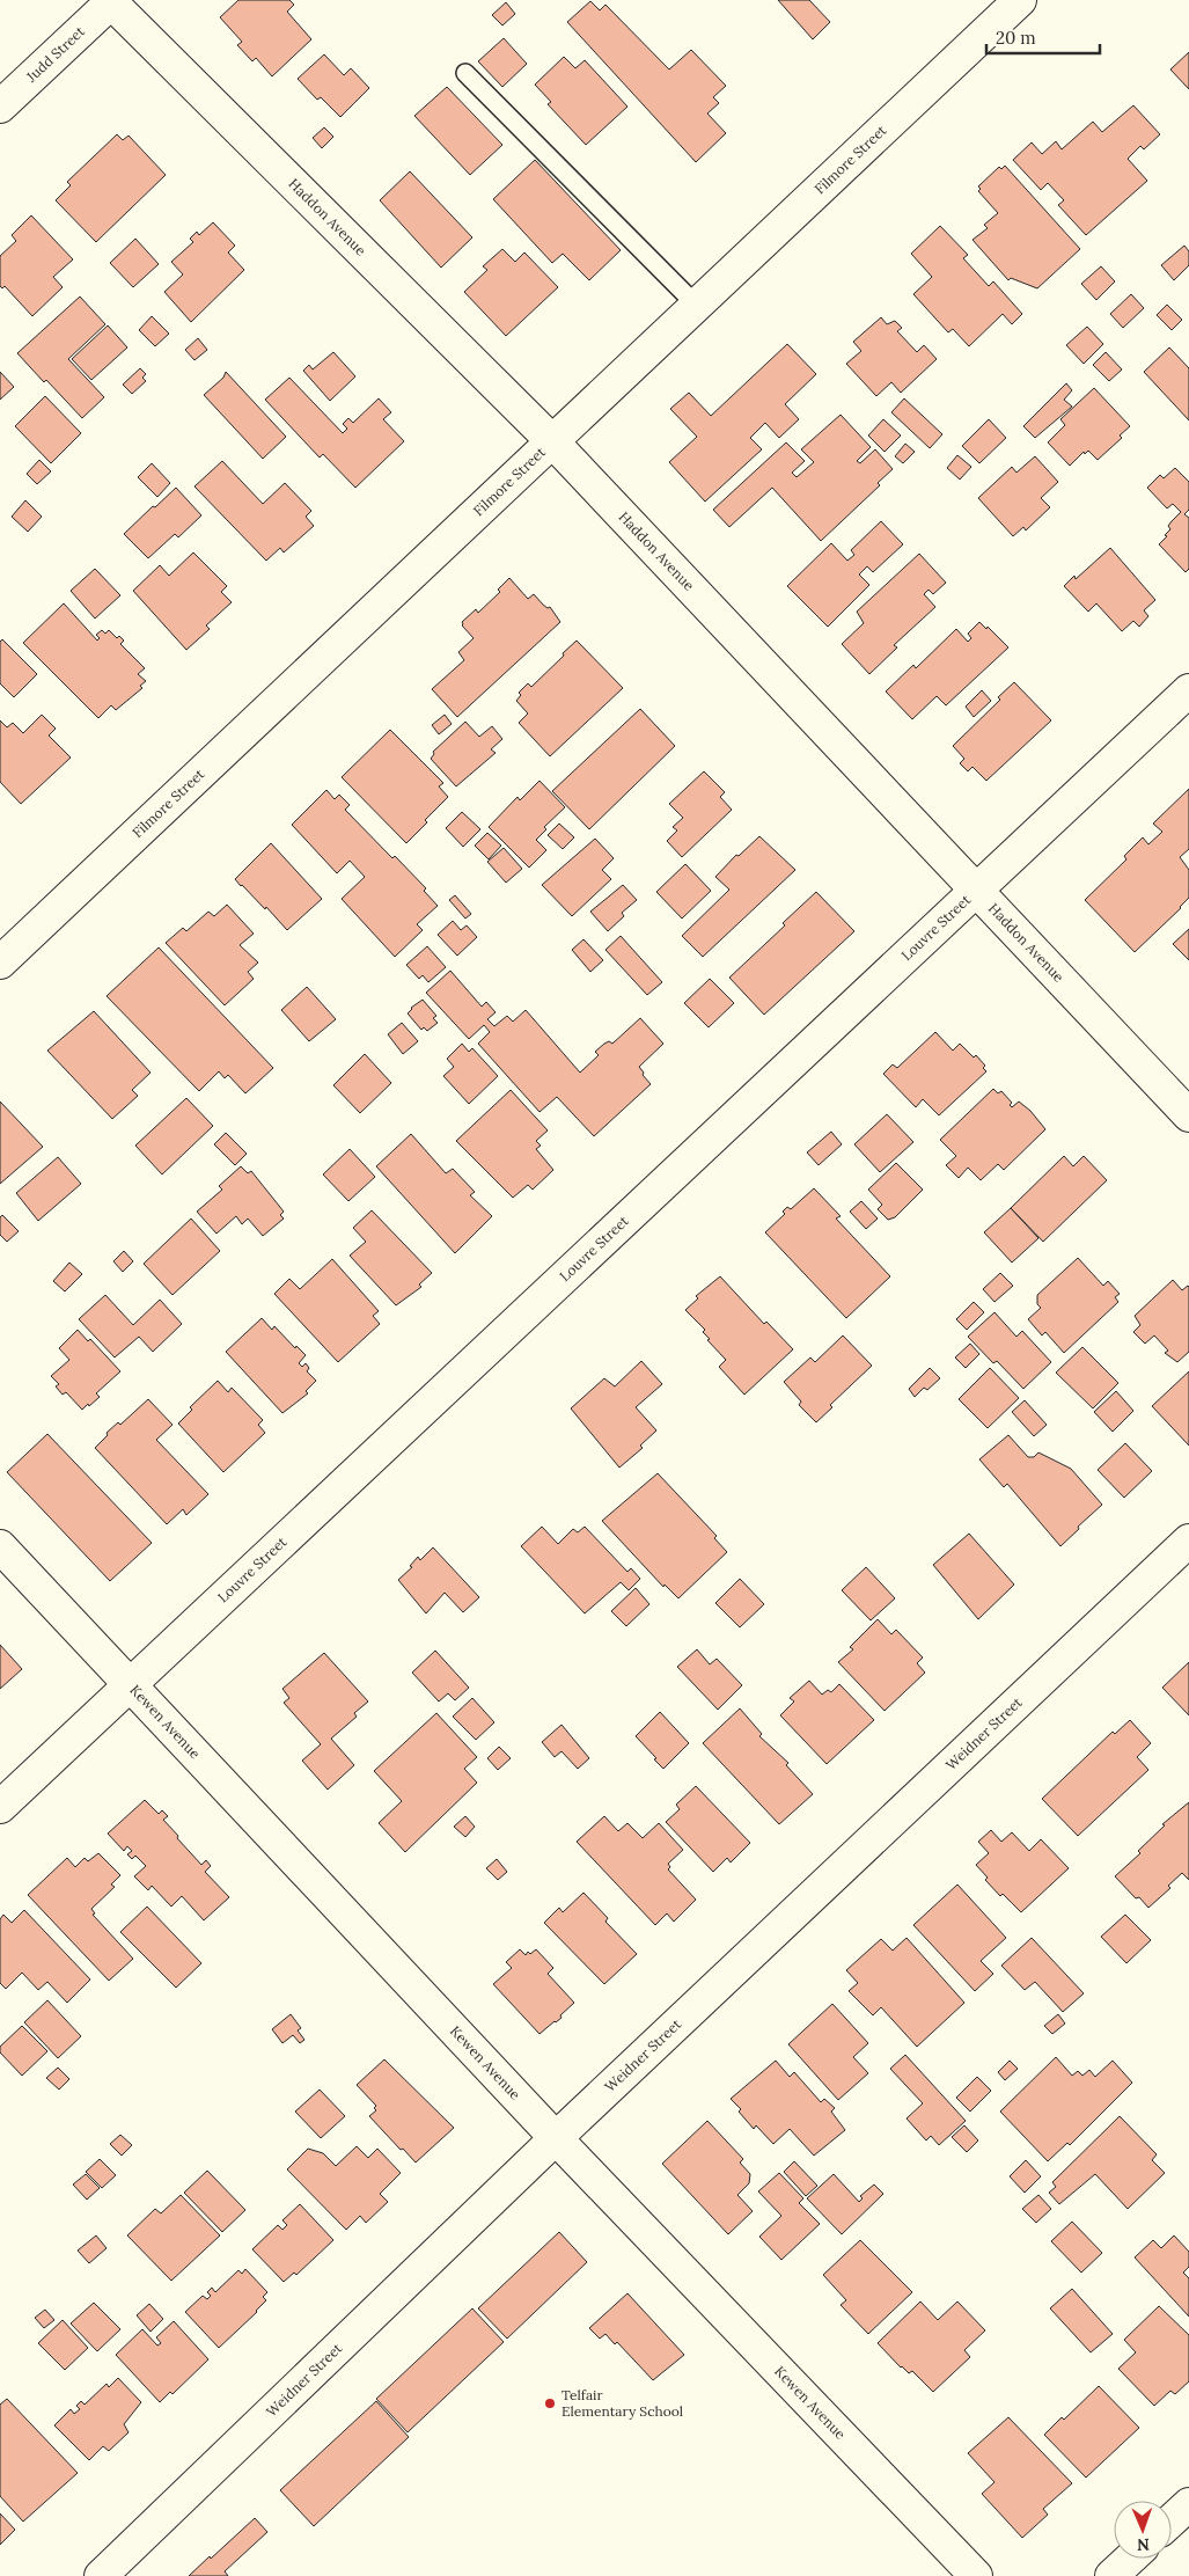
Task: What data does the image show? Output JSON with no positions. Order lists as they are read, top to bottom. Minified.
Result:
{"streets":{"street":["Judd Street","Filmore Street","Haddon Avenue","Louvre Street","Kewen Avenue","Weidner Street"]},"crossings":[["Judd Street","Haddon Avenue"],["Filmore Street","Haddon Avenue"],["Haddon Avenue","Louvre Street"],["Louvre Street","Kewen Avenue"],["Kewen Avenue","Weidner Street"]],"places":["Telfair Elementary School"],"scale_bar":"20 m","north":"bottom"}
